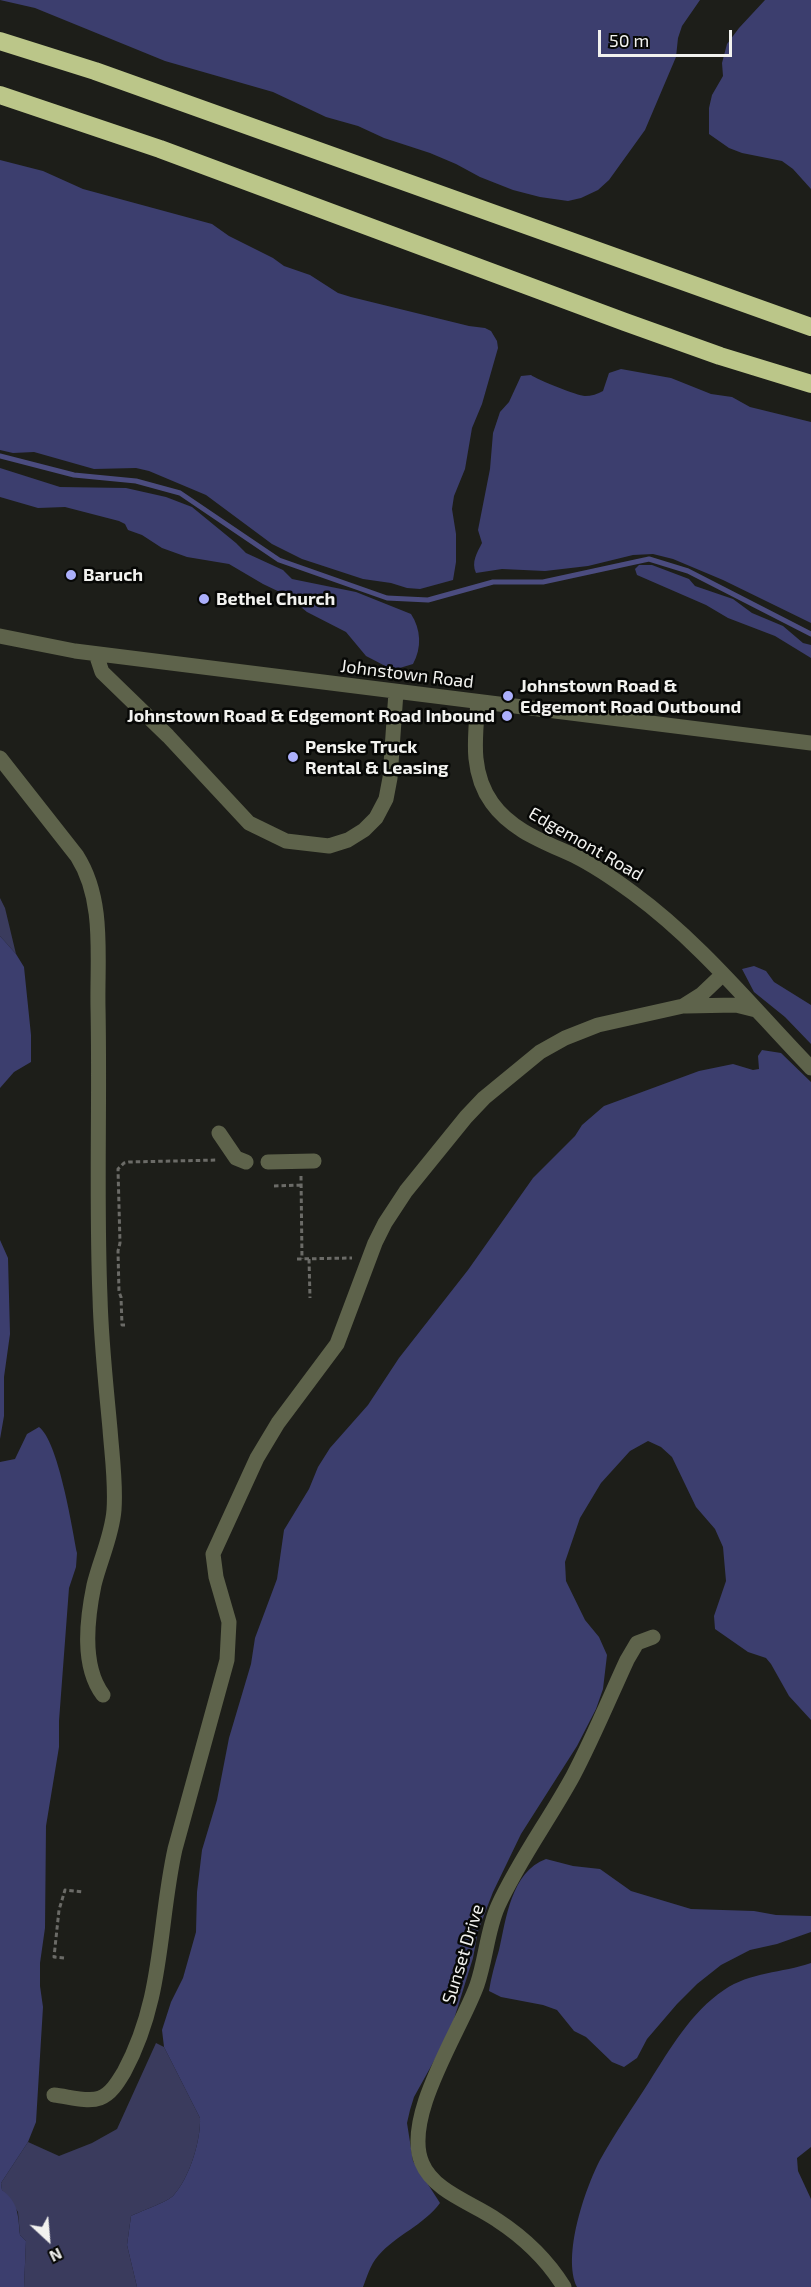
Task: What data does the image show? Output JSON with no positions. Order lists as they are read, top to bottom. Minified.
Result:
{"streets":{"street":["Johnstown Road","Edgemont Road","Sunset Drive"]},"crossings":[["Johnstown Road","Edgemont Road"]],"places":["Baruch","Bethel Church","Johnstown Road & Edgemont Road Outbound","Johnstown Road & Edgemont Road Inbound","Penske Truck Rental & Leasing"],"scale_bar":"50 m","north":"bottom right"}
